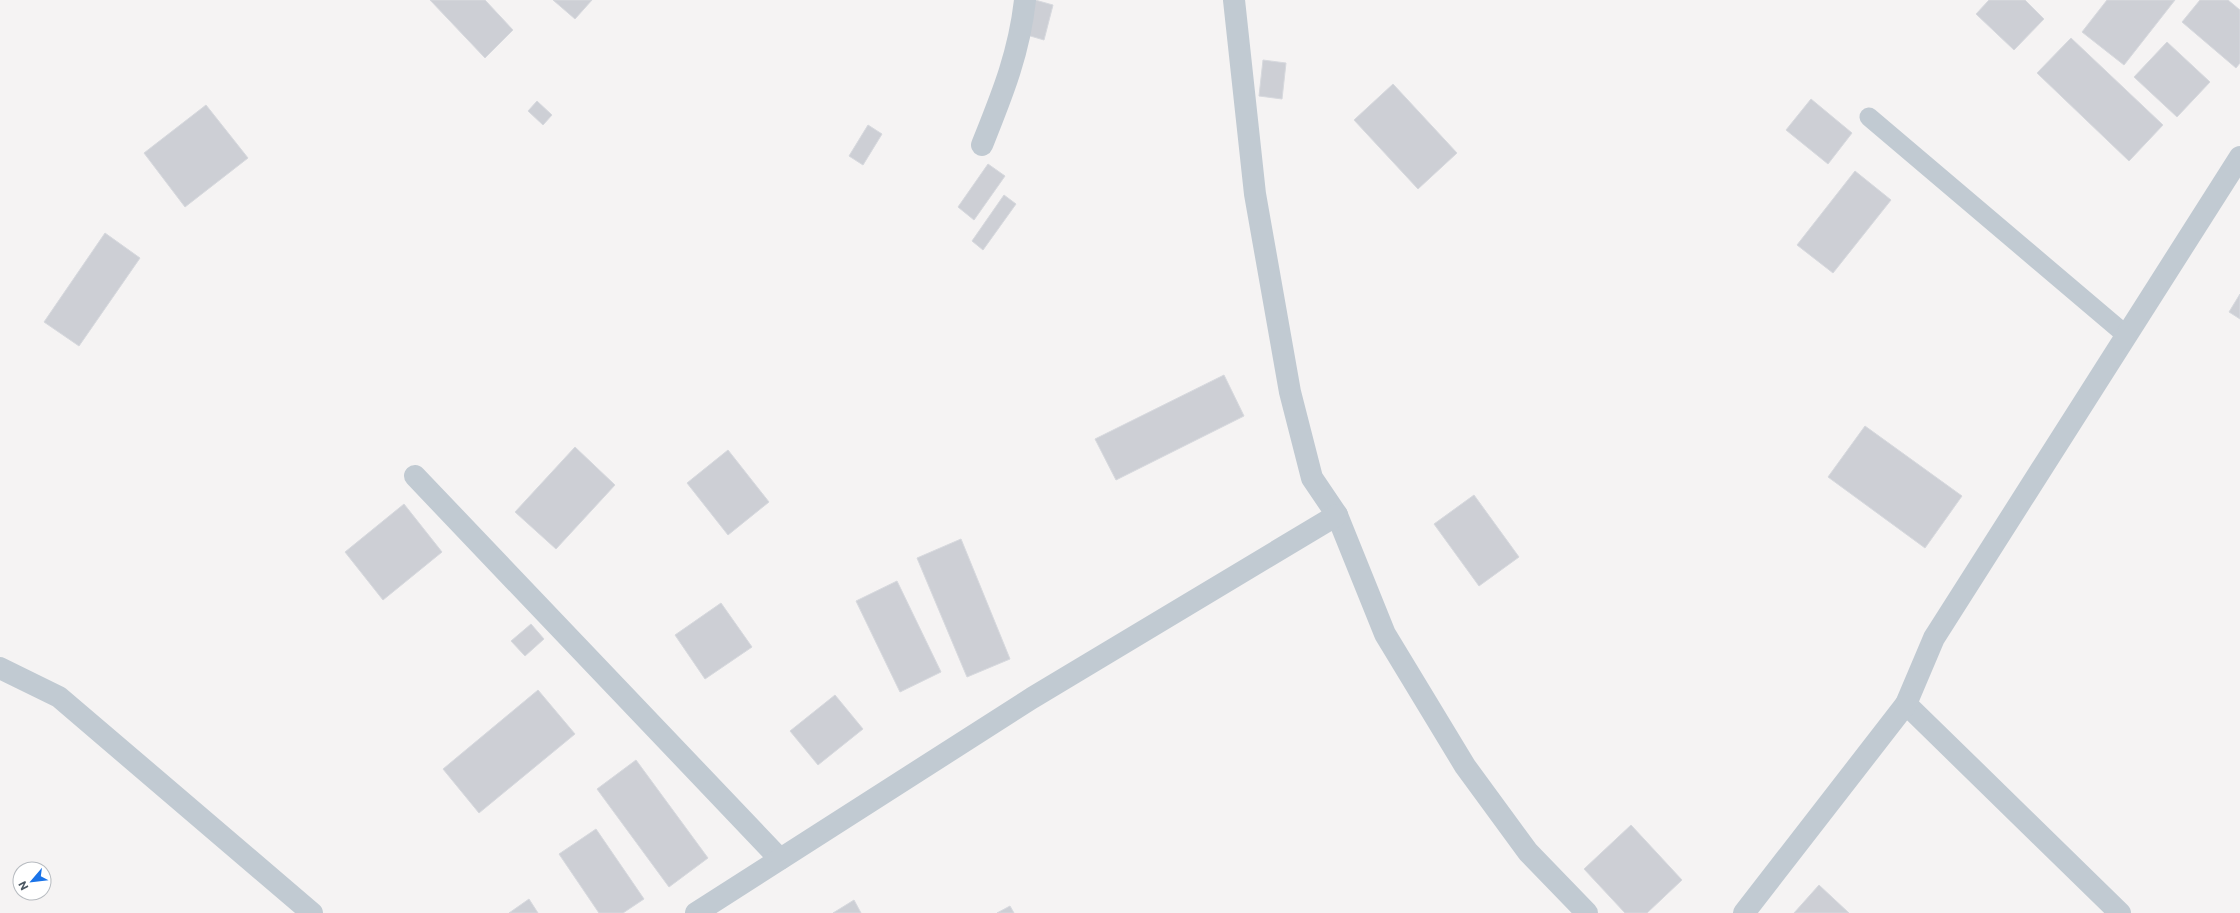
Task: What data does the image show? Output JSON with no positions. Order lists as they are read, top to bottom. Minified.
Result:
{"north":"bottom left"}
